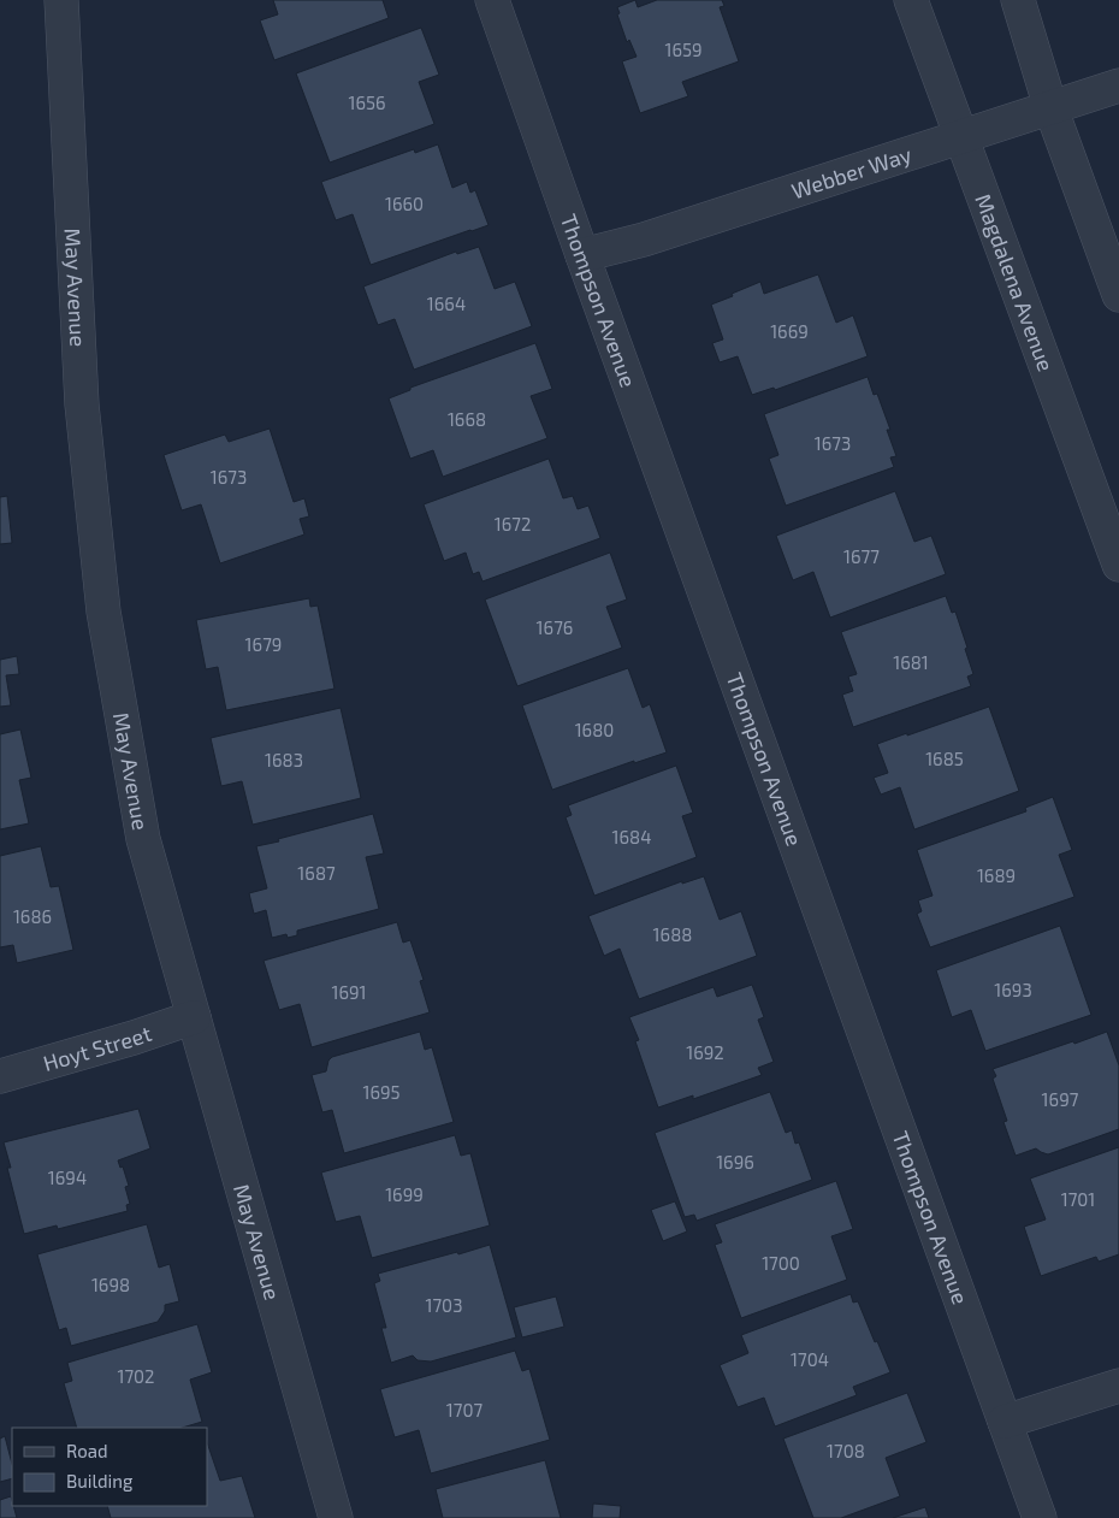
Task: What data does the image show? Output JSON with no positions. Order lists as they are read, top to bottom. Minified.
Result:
{"streets":{"street":["Webber Way","Magdalena Avenue","May Avenue","Thompson Avenue","Hoyt Street"]},"crossings":[["Webber Way","Magdalena Avenue"],["Webber Way","Thompson Avenue"],["May Avenue","Hoyt Street"]],"house_numbers":["1659","1656","1660","1664","1669","1668","1673","1673","1672","1677","1676","1679","1681","1680","1685","1683","1684","1687","1689","1686","1688","1693","1691","1692","1695","1697","1696","1694","1699","1701","1700","1698","1703","1704","1702","1707","1708"],"legend":["Road","Building"]}
